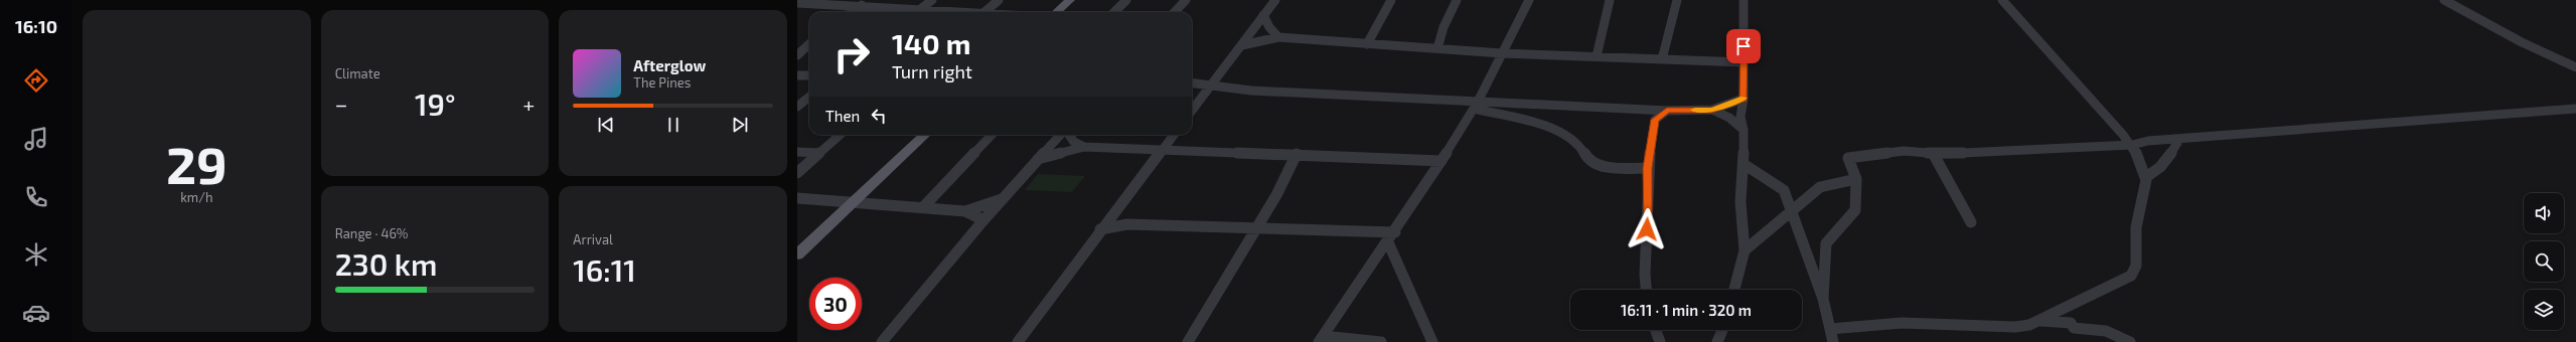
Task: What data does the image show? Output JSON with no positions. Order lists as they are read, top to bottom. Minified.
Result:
{"page":{"tabs":"16:10","tile":[["29","km/h"],"Climate",["Range · 46%","230 km"],["Arrival","16:11"]],"turn":["140 m","Turn right"],"song":["Afterglow","The Pines"],"heat":["−","19°","+"],"then":"Then","limit":"30","trip":"16:11 · 1 min · 320 m"}}
